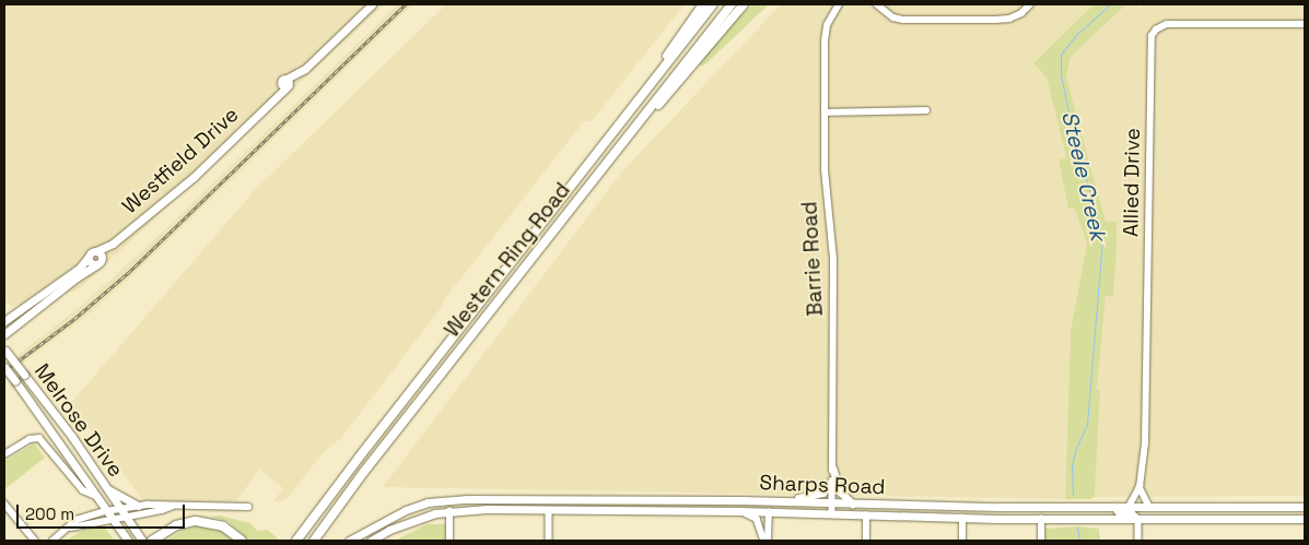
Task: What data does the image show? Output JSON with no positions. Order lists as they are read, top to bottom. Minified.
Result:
{"streets":{"highway":["Western Ring Road"],"main road":["Westfield Drive","Melrose Drive","Sharps Road"],"street":["Allied Drive","Barrie Road"]},"crossings":[["Allied Drive","Sharps Road"],["Barrie Road","Sharps Road"]],"water":["Steele Creek"],"scale_bar":"200 m"}
